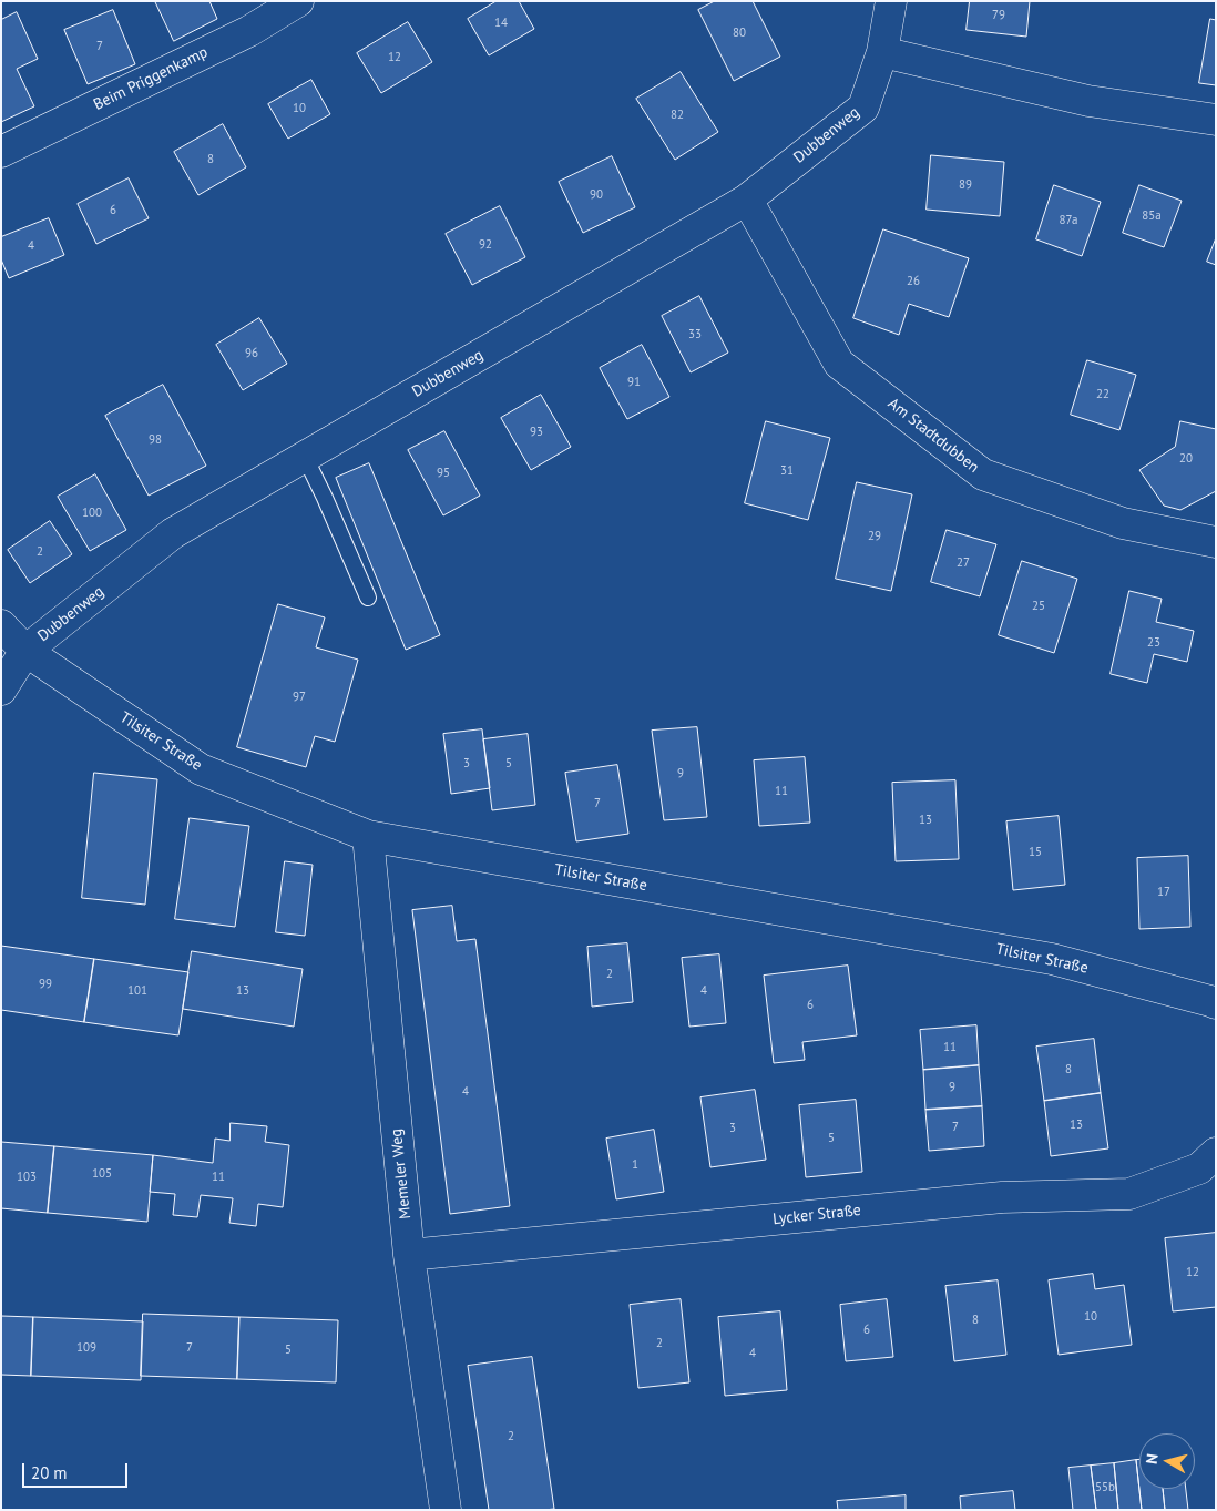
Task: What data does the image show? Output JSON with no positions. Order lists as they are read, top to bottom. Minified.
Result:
{"streets":{"street":["Beim Priggenkamp","Dubbenweg","Am Stadtdubben","Tilsiter Straße","Memeler Weg","Lycker Straße"]},"crossings":[["Dubbenweg","Am Stadtdubben"],["Dubbenweg","Tilsiter Straße"],["Tilsiter Straße","Memeler Weg"],["Memeler Weg","Lycker Straße"]],"house_numbers":["79","14","80","7","12","10","82","8","89","90","6","85a","87a","92","4","26","33","96","91","22","93","98","20","31","95","100","29","2","27","25","23","97","3","5","9","11","7","13","15","17","2","99","101","13","4","6","11","8","9","4","13","7","3","5","1","105","103","11","12","10","8","6","2","109","7","5","4","2","55b"],"scale_bar":"20 m","north":"left"}
